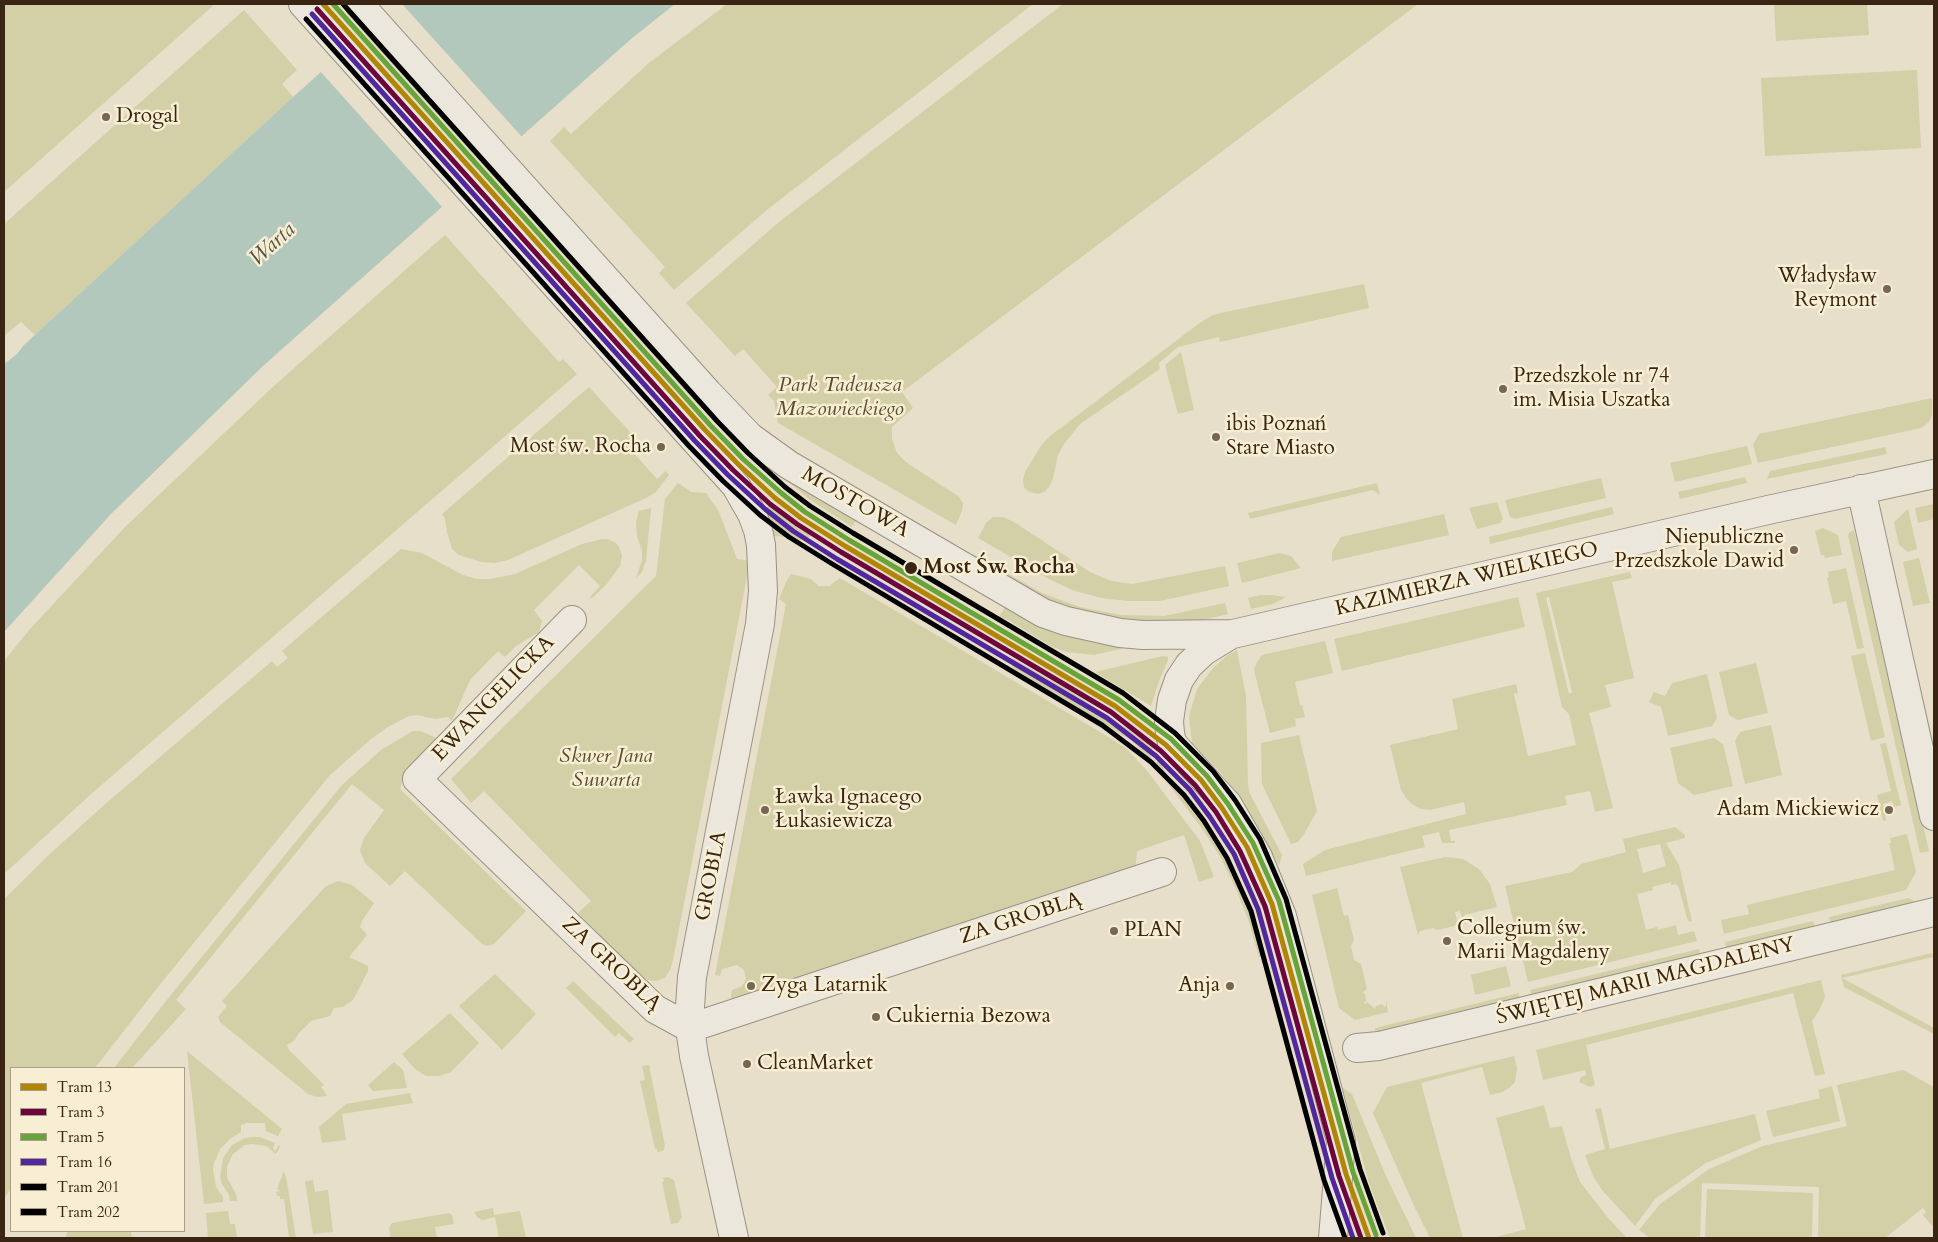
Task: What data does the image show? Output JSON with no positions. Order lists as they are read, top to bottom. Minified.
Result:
{"streets":{"street":["MOSTOWA","KAZIMIERZA WIELKIEGO","EWANGELICKA","GROBLA","ZA GROBLĄ","ŚWIĘTEJ MARII MAGDALENY"]},"crossings":[["MOSTOWA","KAZIMIERZA WIELKIEGO"],["EWANGELICKA","ZA GROBLĄ"],["GROBLA","ZA GROBLĄ"]],"water":["Warta"],"parks":["Park Tadeusza Mazowieckiego","Skwer Jana Suwarta"],"places":["Drogal","Władysław Reymont","Przedszkole nr 74 im. Misia Uszatka","ibis Poznań Stare Miasto","Most św. Rocha","Niepubliczne Przedszkole Dawid","Most Św. Rocha","Ławka Ignacego Łukasiewicza","Adam Mickiewicz","PLAN","Collegium św. Marii Magdaleny","Zyga Latarnik","Anja","Cukiernia Bezowa","CleanMarket"],"lines":["tram line 13","tram line 5","tram line 201","tram line 3","tram line 16","tram line 202"],"legend":["Tram 13","Tram 3","Tram 5","Tram 16","Tram 201","Tram 202"]}
